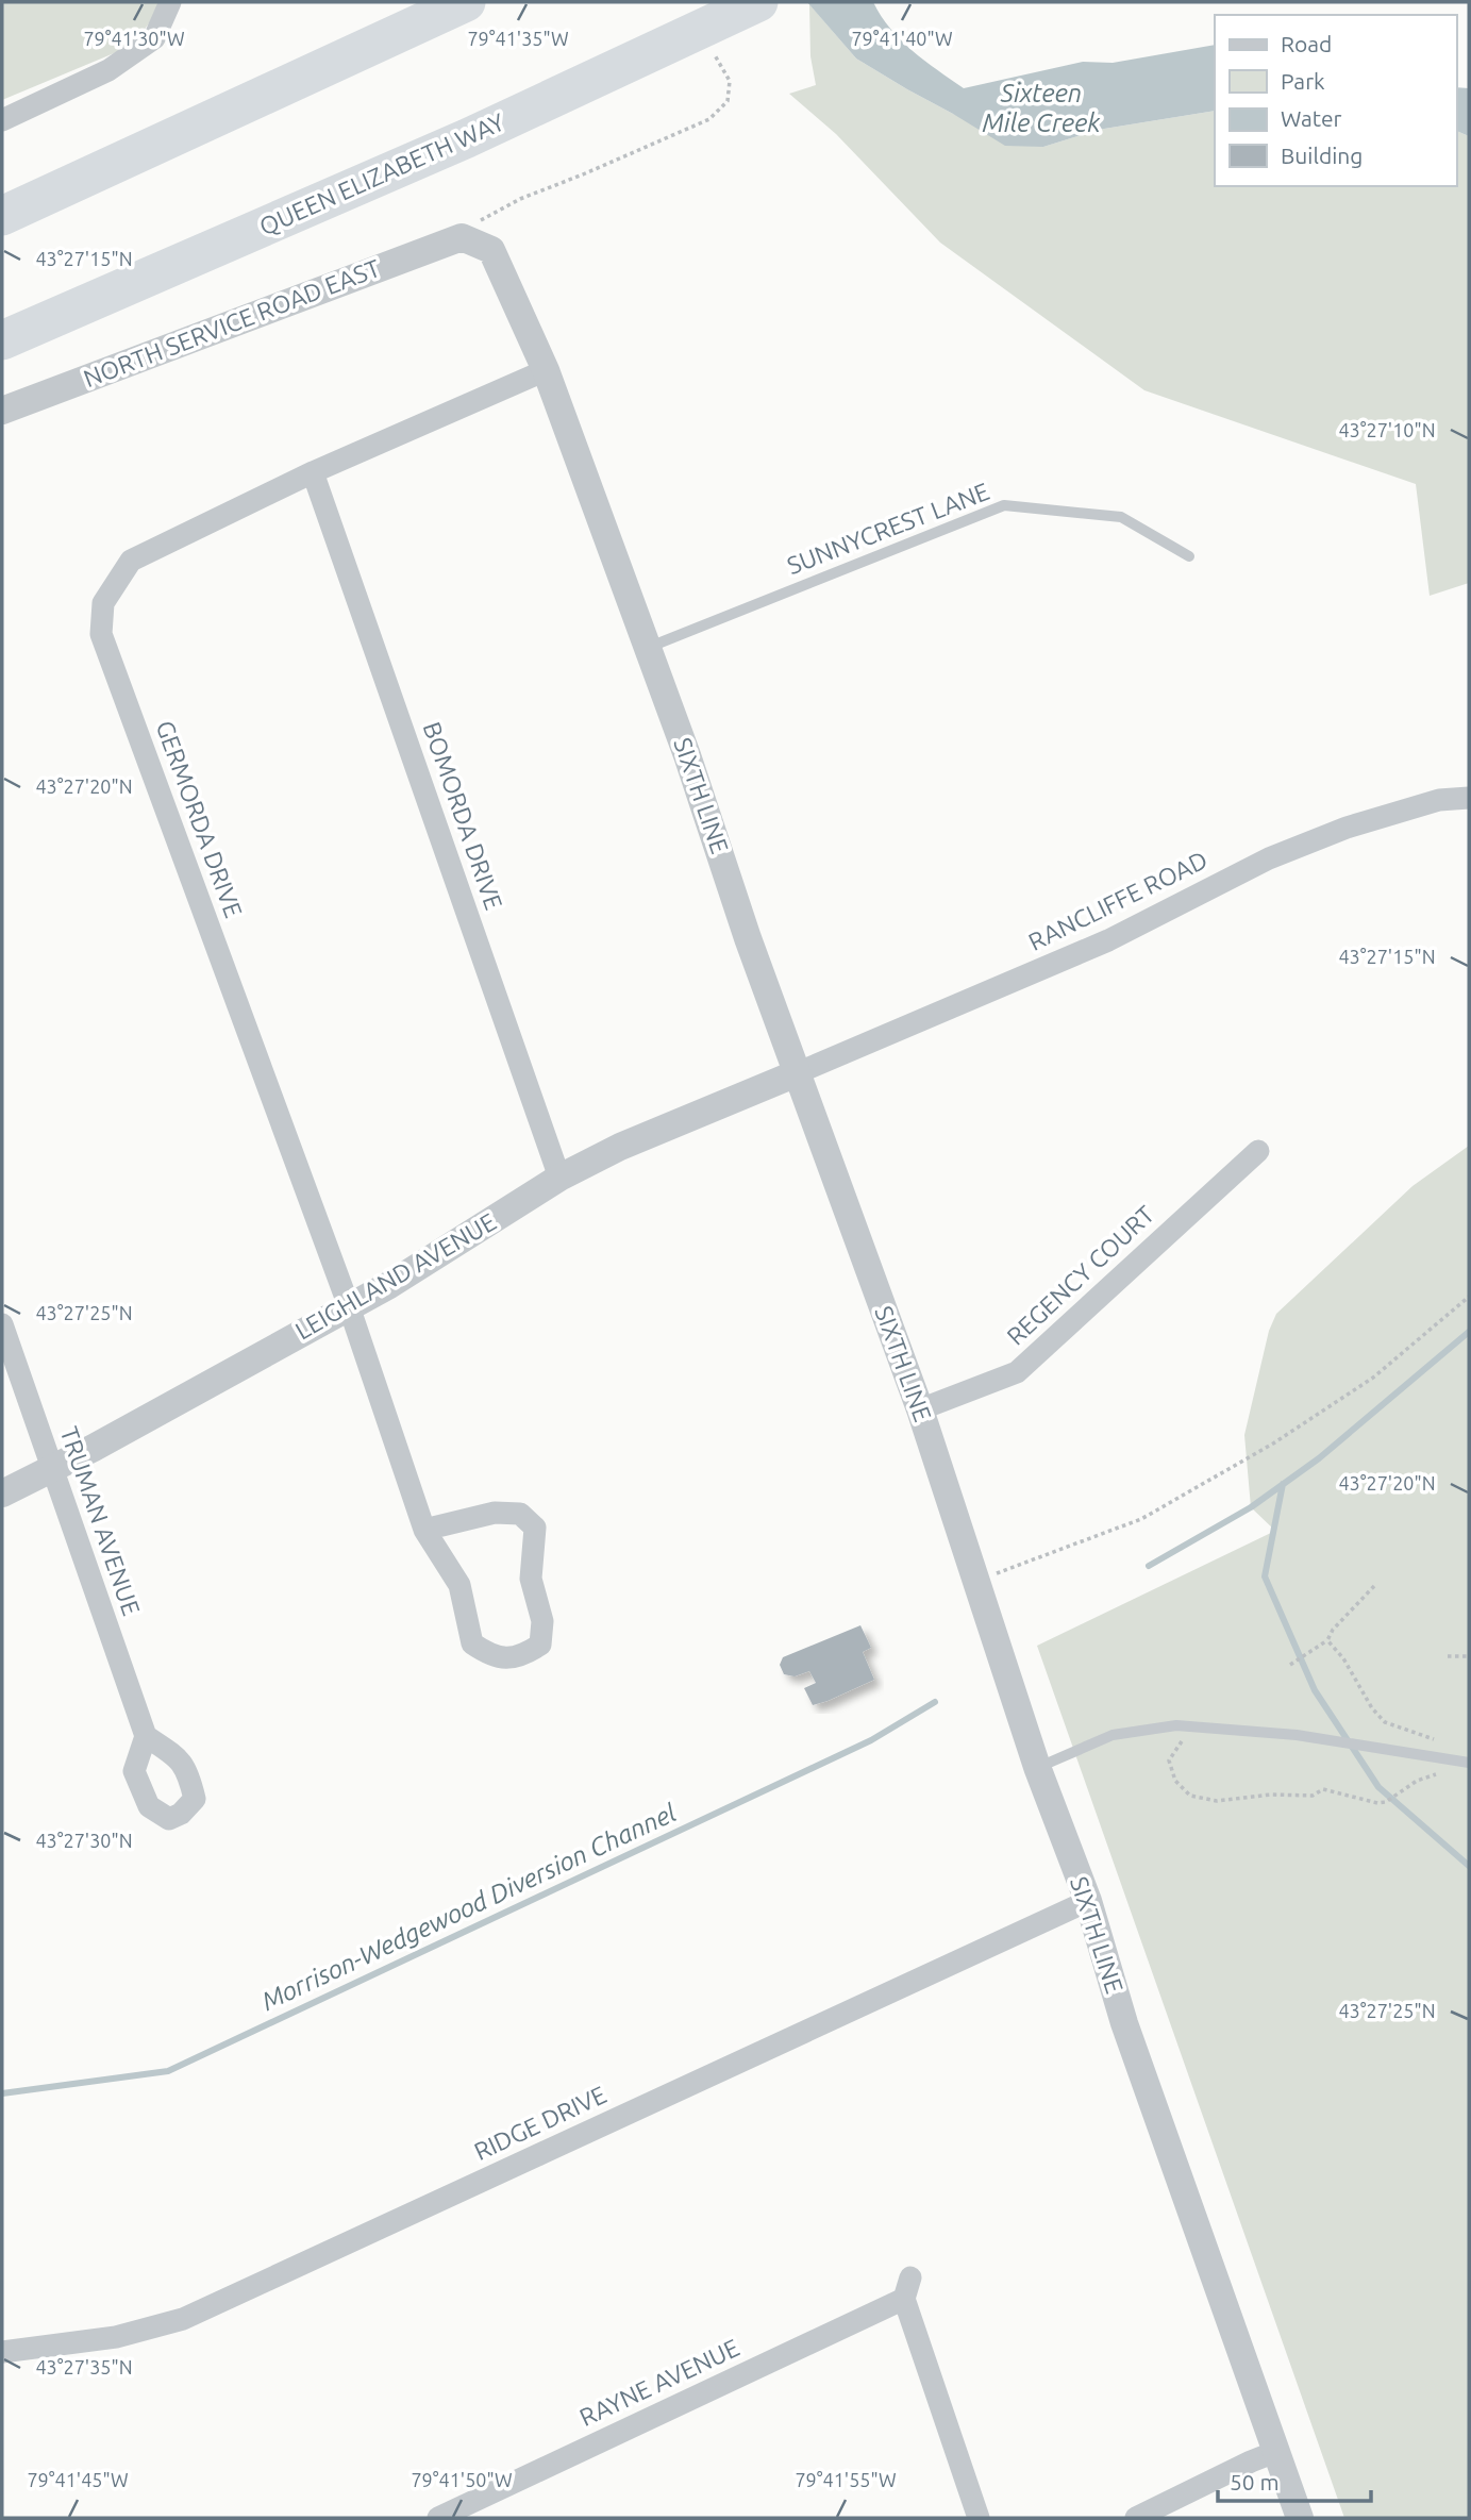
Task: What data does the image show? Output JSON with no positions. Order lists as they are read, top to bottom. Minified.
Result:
{"streets":{"highway":["QUEEN ELIZABETH WAY"],"street":["NORTH SERVICE ROAD EAST","SIXTH LINE","BOMORDA DRIVE","GERMORDA DRIVE","RANCLIFFE ROAD","REGENCY COURT","LEIGHLAND AVENUE","TRUMAN AVENUE","RIDGE DRIVE","RAYNE AVENUE"],"lane":["SUNNYCREST LANE"]},"crossings":[["NORTH SERVICE ROAD EAST","SIXTH LINE"],["SUNNYCREST LANE","SIXTH LINE"],["SIXTH LINE","GERMORDA DRIVE"],["SIXTH LINE","RANCLIFFE ROAD"],["SIXTH LINE","REGENCY COURT"],["SIXTH LINE","LEIGHLAND AVENUE"],["SIXTH LINE","RIDGE DRIVE"],["BOMORDA DRIVE","GERMORDA DRIVE"],["BOMORDA DRIVE","LEIGHLAND AVENUE"],["GERMORDA DRIVE","LEIGHLAND AVENUE"],["RANCLIFFE ROAD","LEIGHLAND AVENUE"],["LEIGHLAND AVENUE","TRUMAN AVENUE"]],"water":["Sixteen Mile Creek","Morrison-Wedgewood Diversion Channel"],"legend":["Road","Park","Water","Building"],"scale_bar":"50 m","coordinates":["79°41'30\"W","79°41'35\"W","79°41'40\"W","43°27'15\"N","43°27'10\"N","43°27'20\"N","43°27'25\"N","43°27'30\"N","43°27'35\"N","79°41'45\"W","79°41'50\"W","79°41'55\"W"]}
